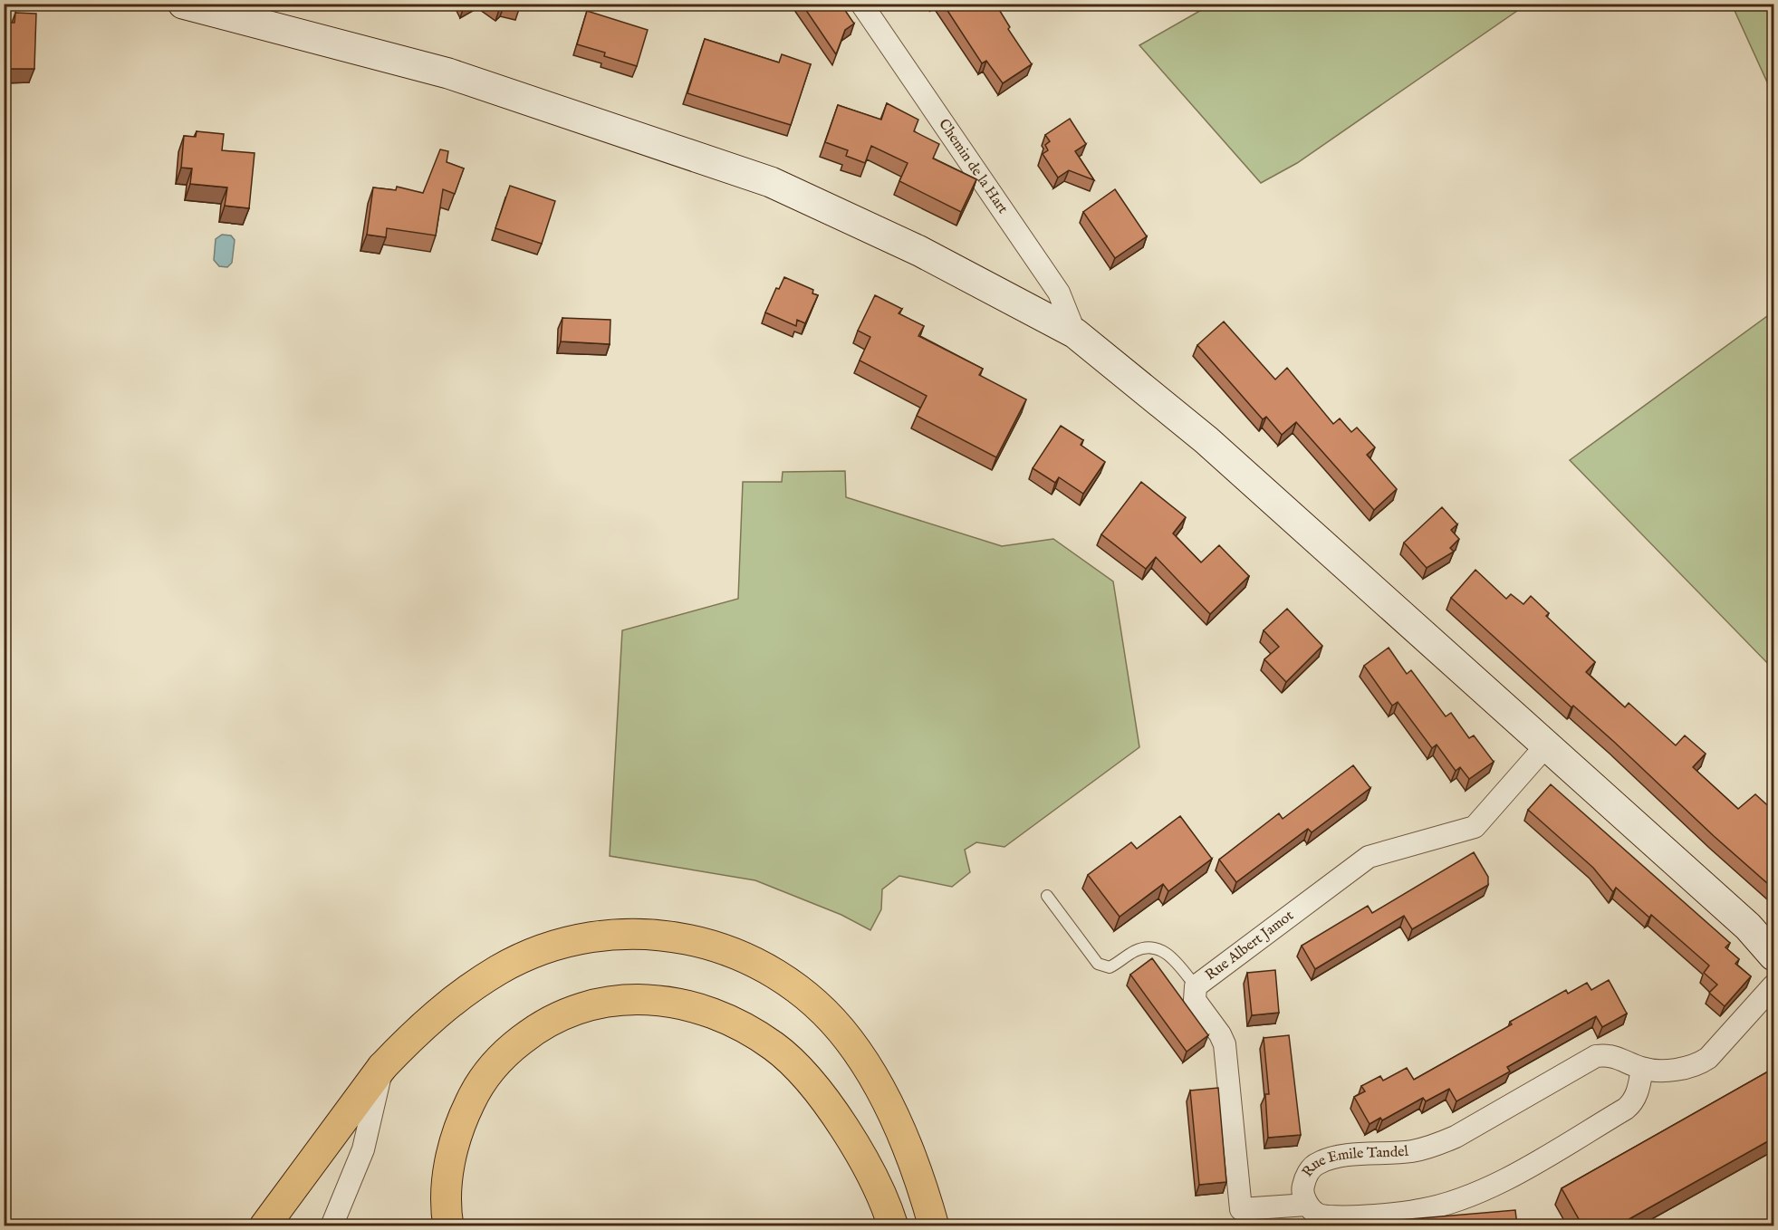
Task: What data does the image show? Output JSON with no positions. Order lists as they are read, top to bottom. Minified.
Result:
{"streets":{"street":["Chemin de la Hart","Rue Albert Jamot","Rue Emile Tandel"]},"crossings":[["Rue Albert Jamot","Rue Emile Tandel"]]}
